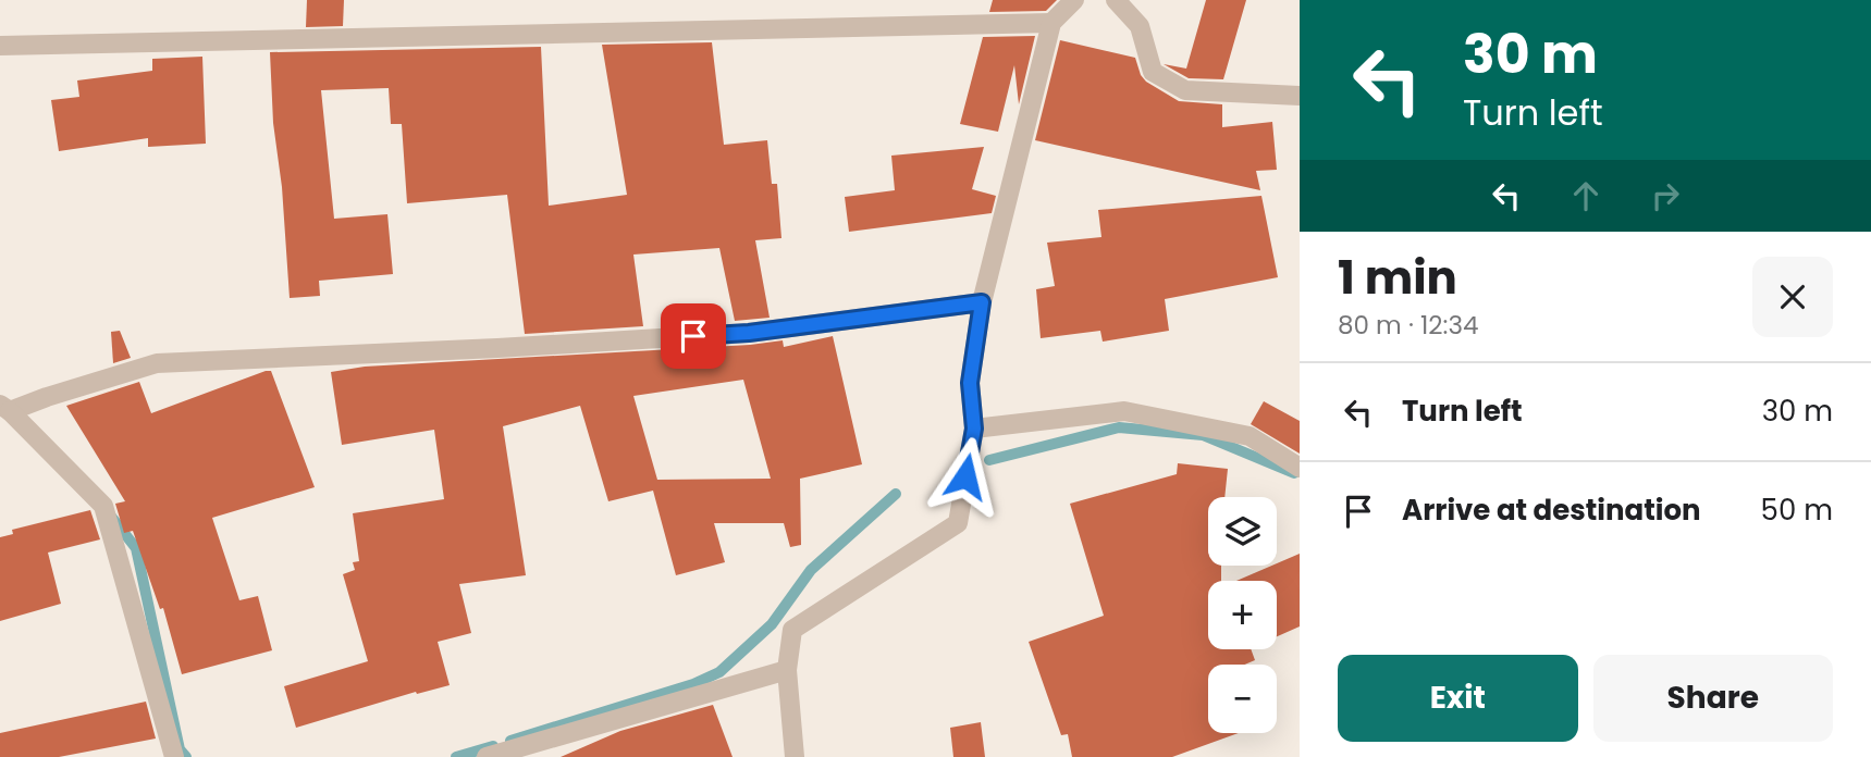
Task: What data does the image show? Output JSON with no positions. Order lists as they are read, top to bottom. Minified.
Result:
{"page":{"turn":["30 m","Turn left"],"heading":["1 min","80 m · 12:34"],"list":[{"name":"Turn left","value":"30 m"},{"name":"Arrive at destination","value":"50 m"}],"map_buttons":["+","−"],"buttons":["Exit","Share"]}}
